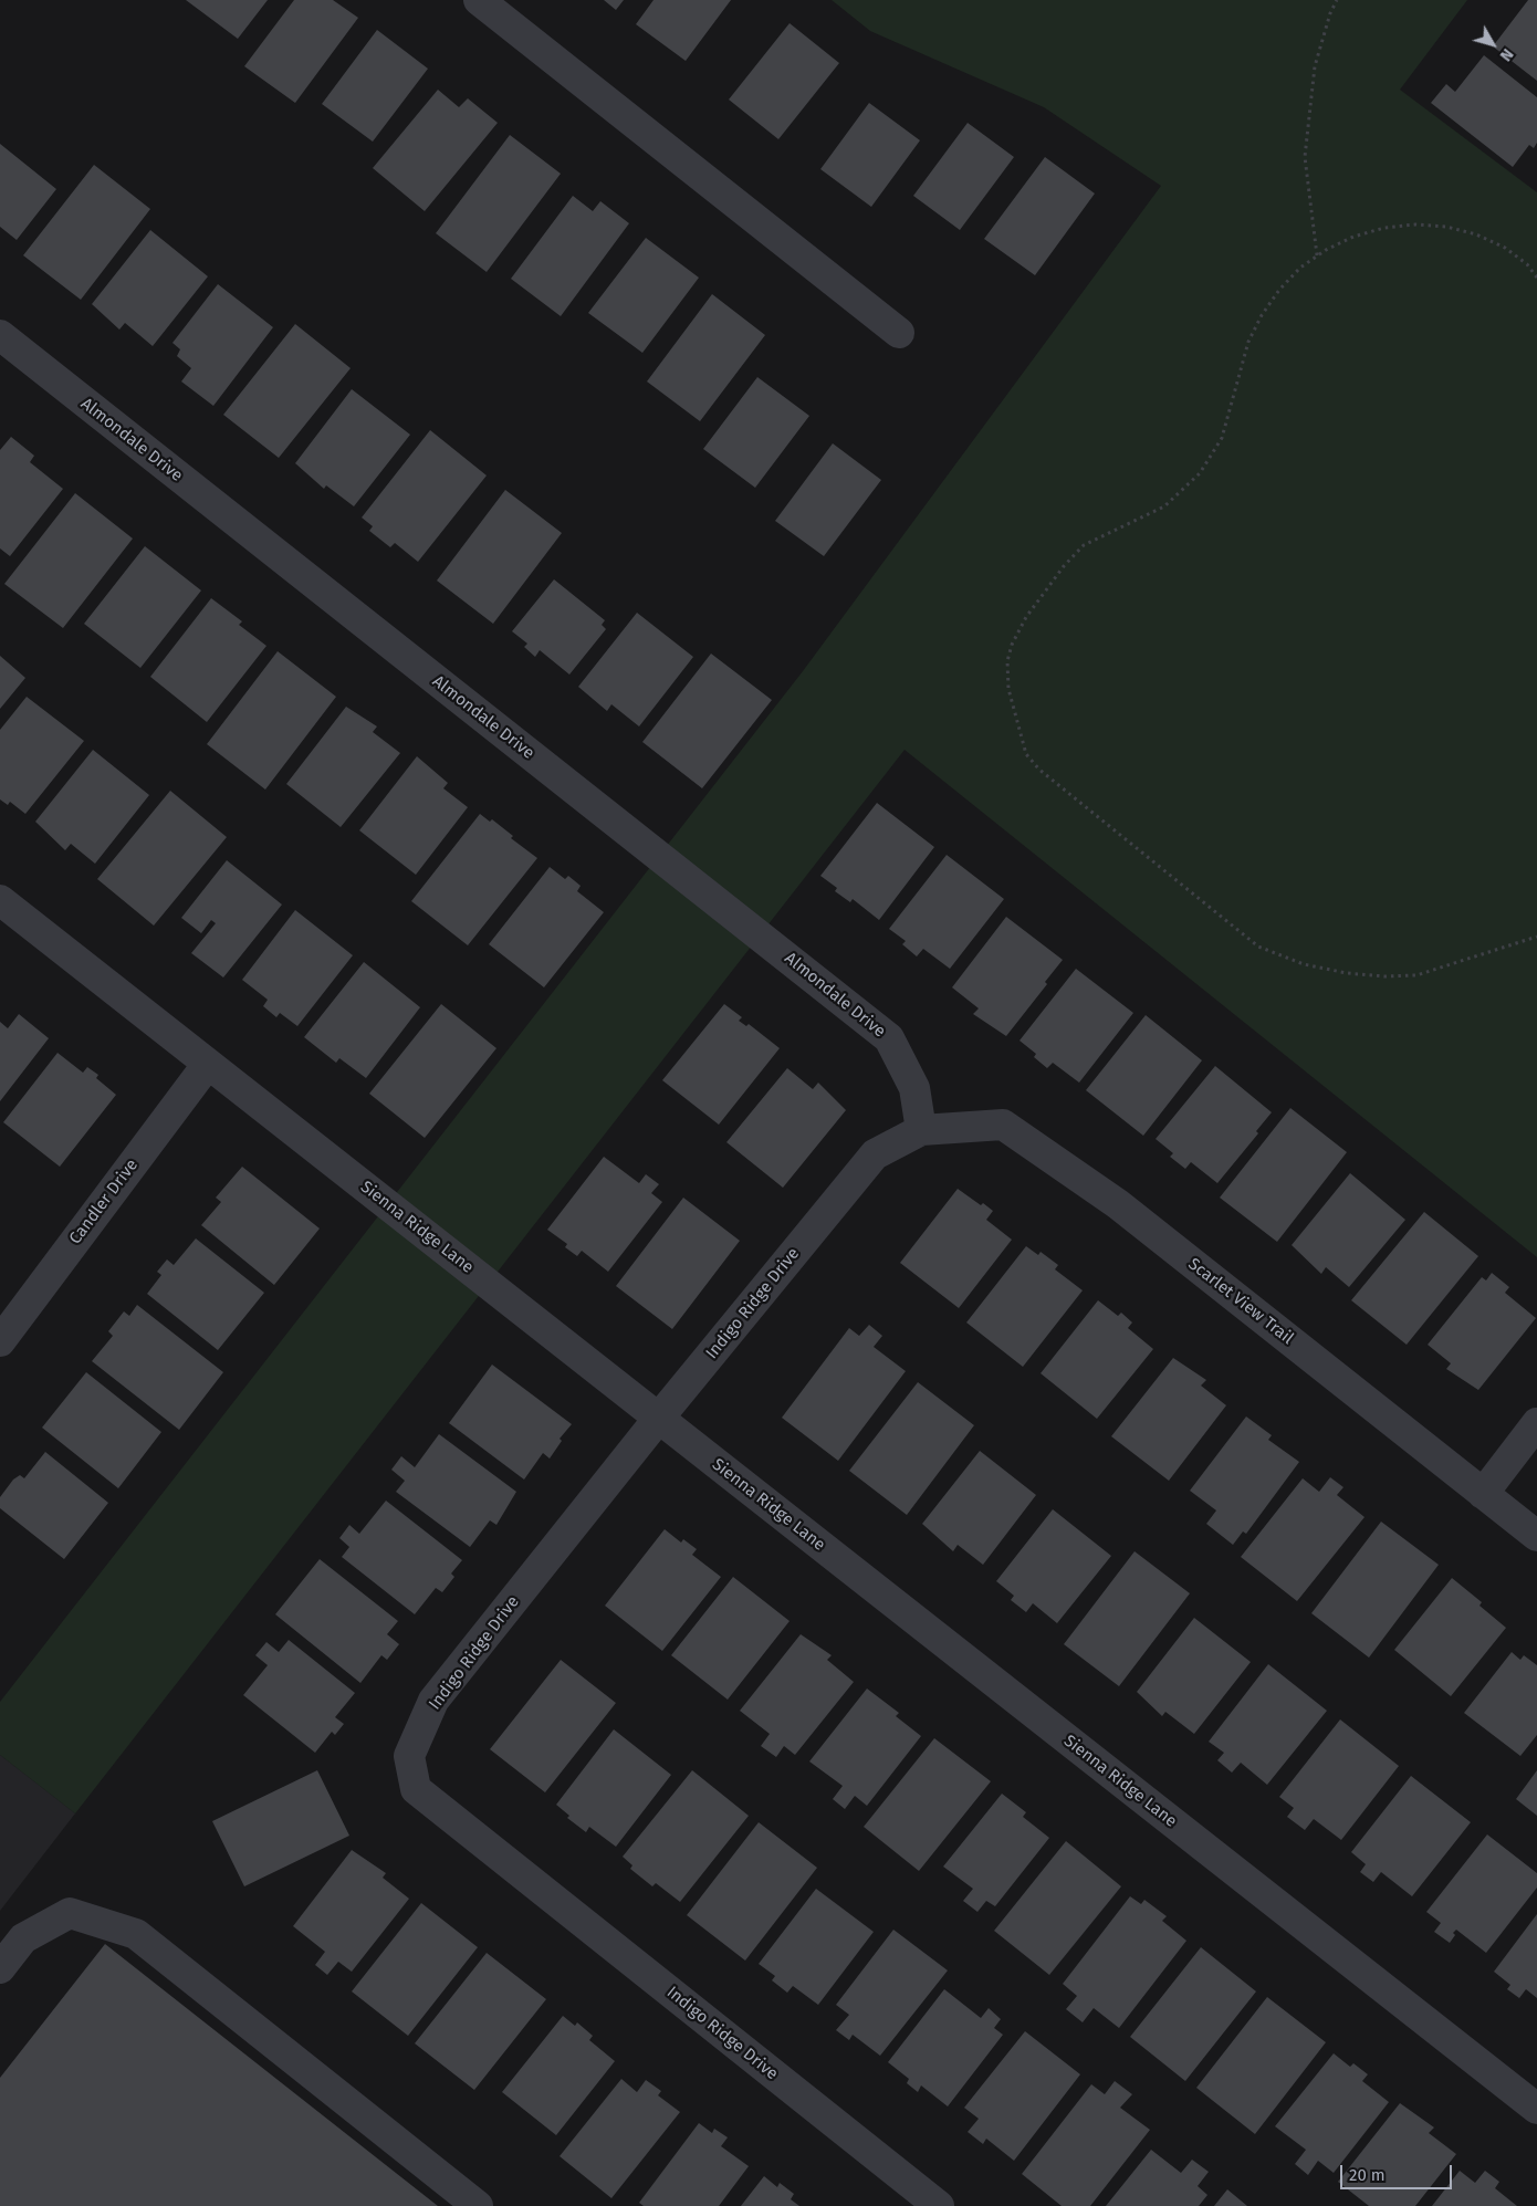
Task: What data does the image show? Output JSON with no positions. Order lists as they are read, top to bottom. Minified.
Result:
{"streets":{"street":["Almondale Drive","Candler Drive","Sienna Ridge Lane","Scarlet View Trail","Indigo Ridge Drive"]},"crossings":[["Almondale Drive","Scarlet View Trail"],["Almondale Drive","Indigo Ridge Drive"],["Candler Drive","Sienna Ridge Lane"],["Sienna Ridge Lane","Indigo Ridge Drive"],["Scarlet View Trail","Indigo Ridge Drive"]],"scale_bar":"20 m","north":"bottom right"}
